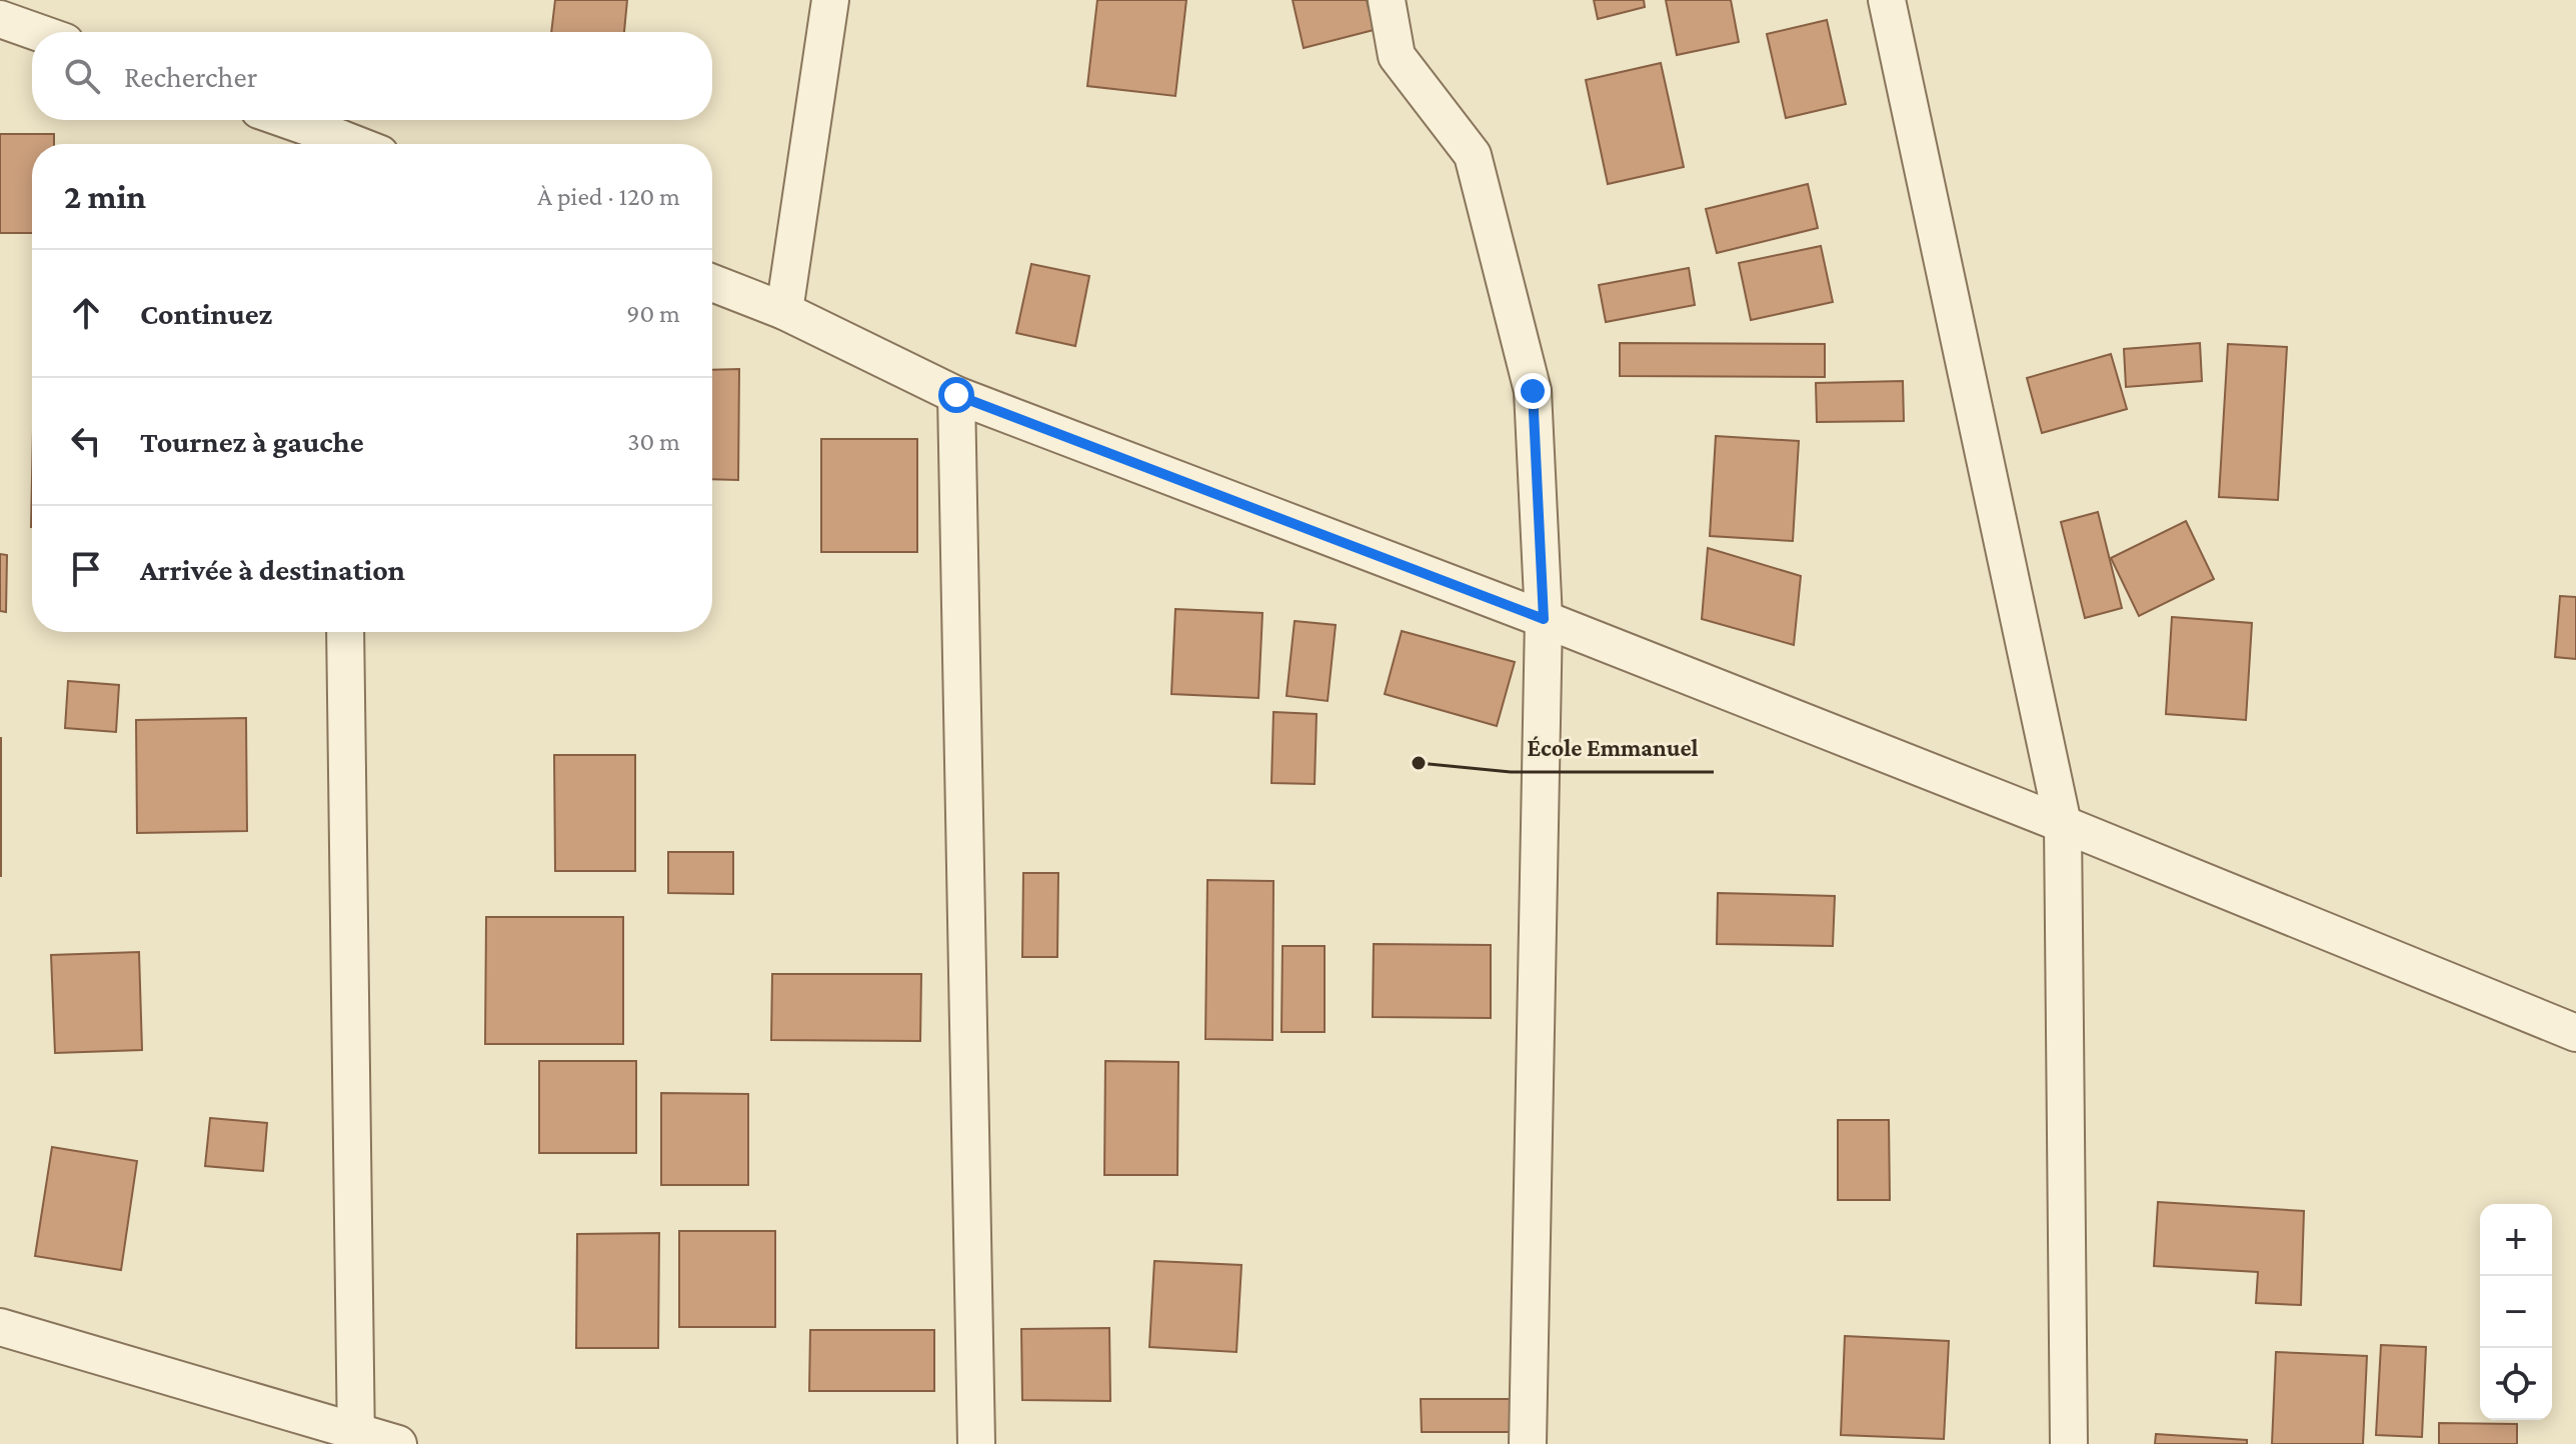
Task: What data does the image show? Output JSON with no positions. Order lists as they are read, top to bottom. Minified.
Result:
{"places":["École Emmanuel"],"page":{"search":"Rechercher","heading":["2 min","À pied · 120 m"],"list":[["Continuez","90 m"],["Tournez à gauche","30 m"],"Arrivée à destination"],"map_buttons":["+","−"]}}
